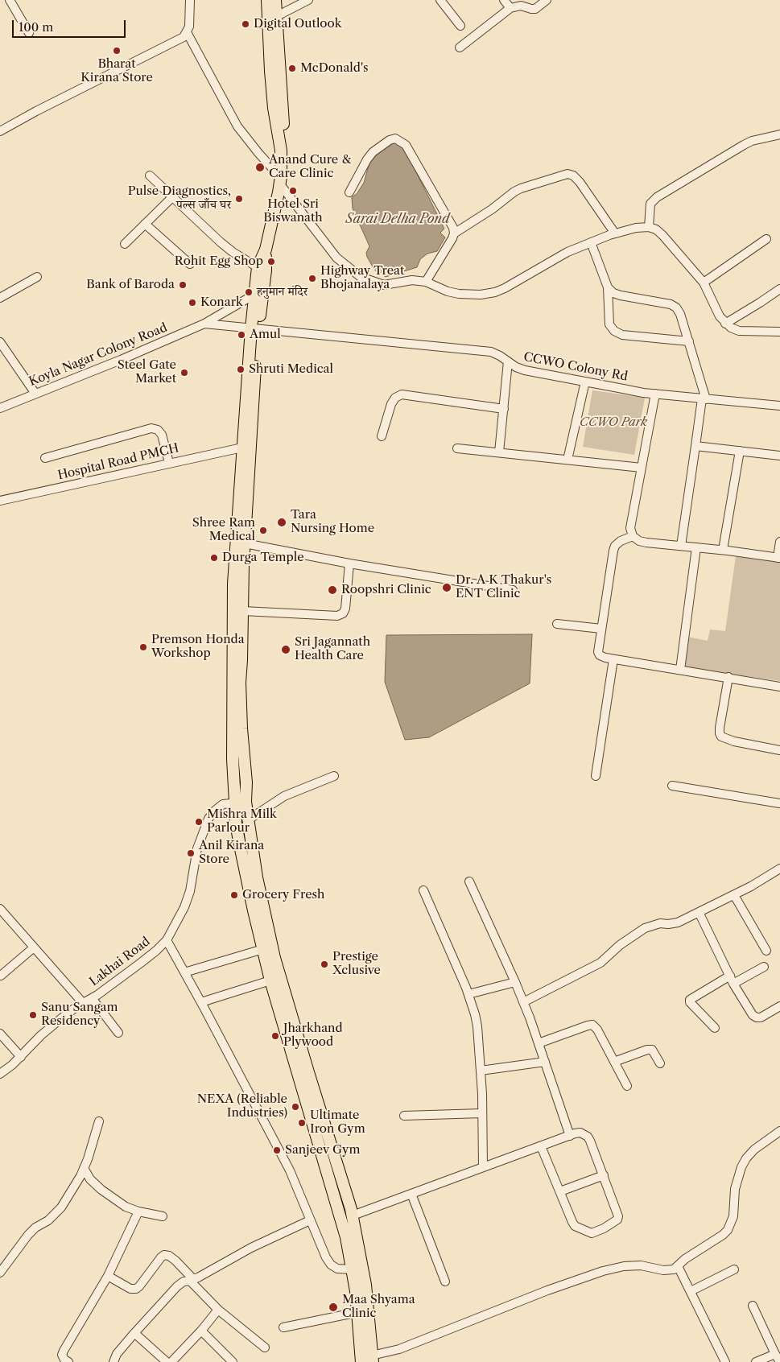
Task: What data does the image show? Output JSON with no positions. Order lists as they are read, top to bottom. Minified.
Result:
{"streets":{"street":["Koyla Nagar Colony Road","CCWO Colony Rd","Hospital Road PMCH","Lakhai Road"]},"crossings":[["Koyla Nagar Colony Road","CCWO Colony Rd"]],"water":["Sarai Delha Pond"],"parks":["CCWO Park"],"places":["Digital Outlook","Bharat Kirana Store","McDonald's","Anand Cure & Care Clinic","Hotel Sri Biswanath","Pulse Diagnostics, पल्स जाँच घर","Rohit Egg Shop","Highway Treat Bhojanalaya","Bank of Baroda","हनुमान मंदिर","Konark","Amul","Shruti Medical","Steel Gate Market","Tara Nursing Home","Shree Ram Medical","Durga Temple","Dr. A K Thakur's ENT Clinic","Roopshri Clinic","Premson Honda Workshop","Sri Jagannath Health Care","Mishra Milk Parlour","Anil Kirana Store","Grocery Fresh","Prestige Xclusive","Sanu Sangam Residency","Jharkhand Plywood","NEXA (Reliable Industries)","Ultimate Iron Gym","Sanjeev Gym","Maa Shyama Clinic"],"scale_bar":"100 m"}
